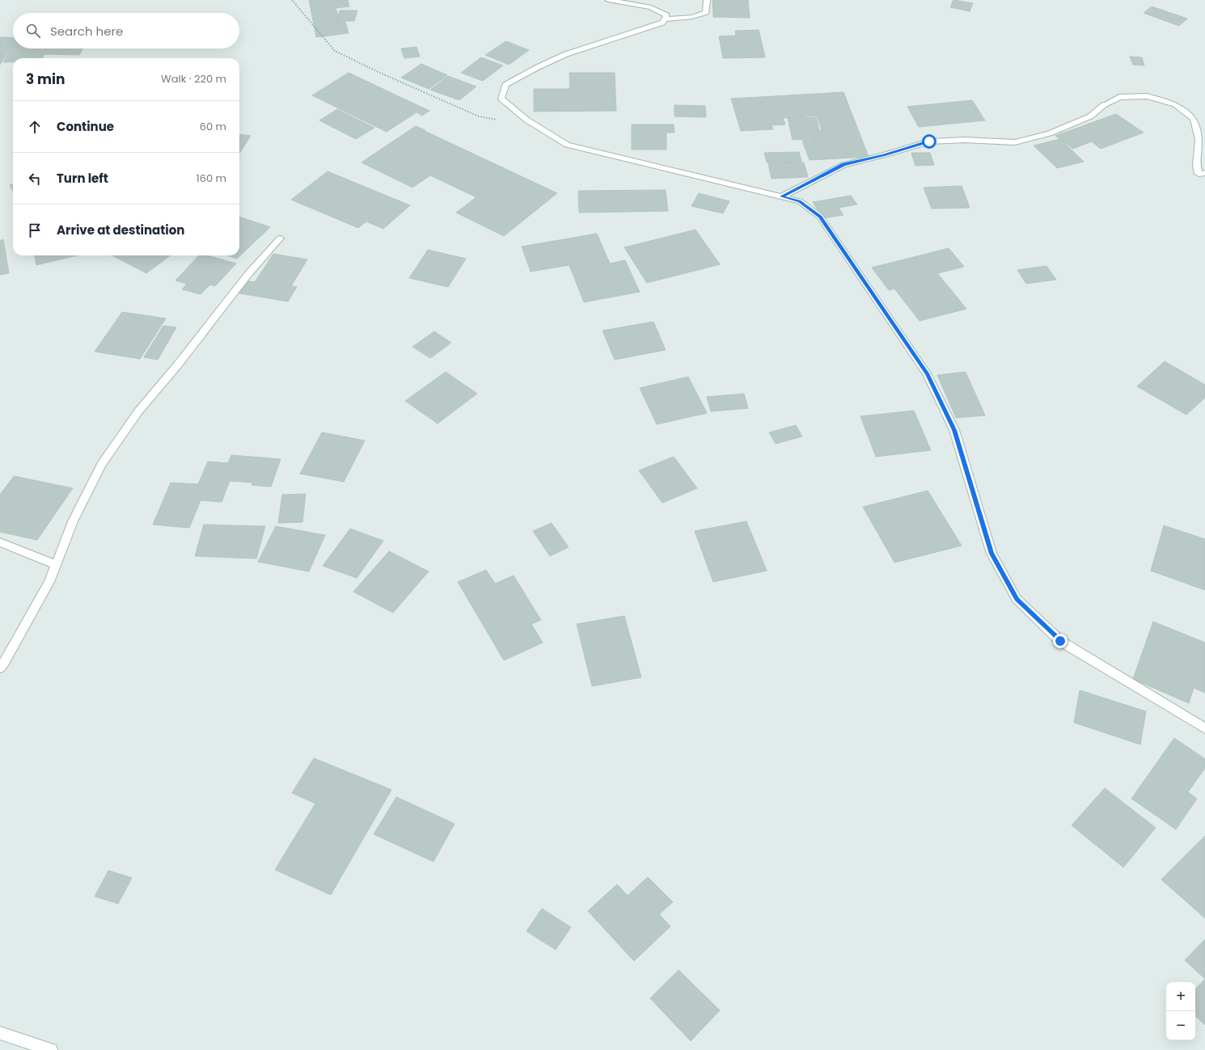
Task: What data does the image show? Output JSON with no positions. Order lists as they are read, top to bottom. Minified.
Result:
{"page":{"search":"Search here","heading":["3 min","Walk · 220 m"],"list":[["Continue","60 m"],["Turn left","160 m"],"Arrive at destination"],"map_buttons":["+","−"]}}
